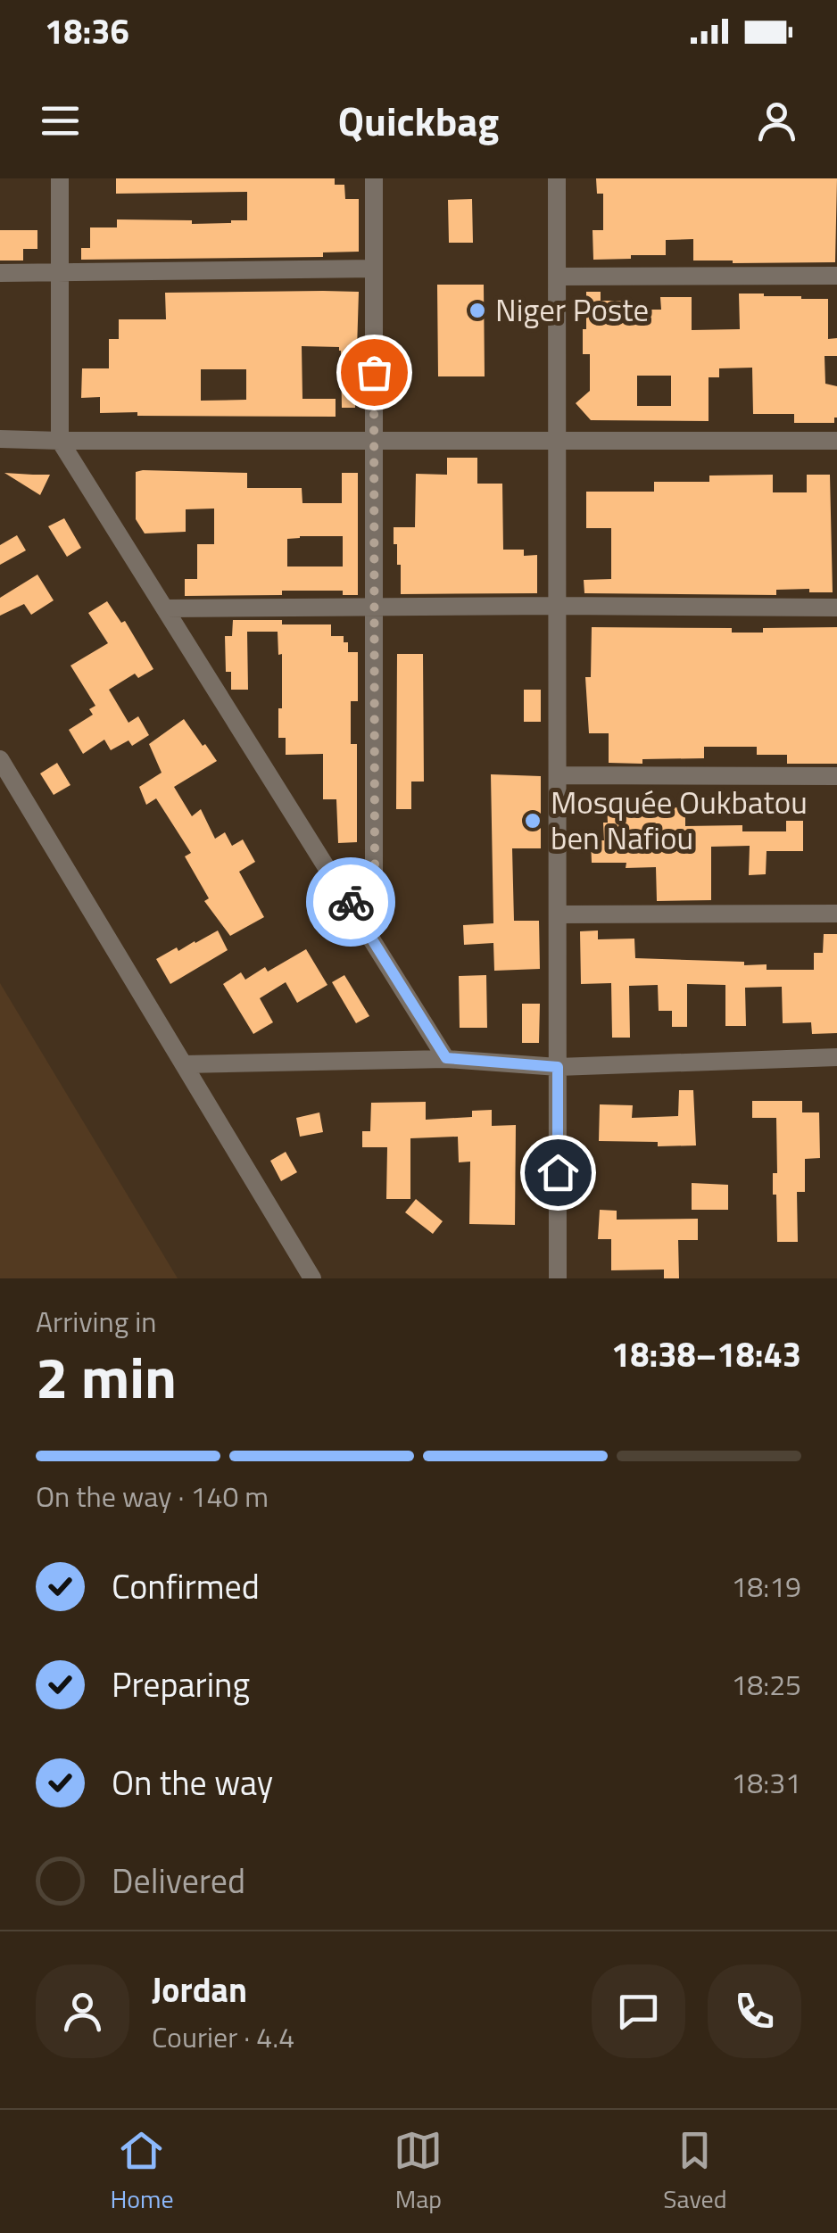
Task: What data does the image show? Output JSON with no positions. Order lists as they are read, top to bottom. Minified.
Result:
{"places":["Niger Poste","Mosquée Oukbatou ben Nafiou"],"page":{"status":"18:36","header":"Quickbag","heading":["2 min","Arriving in","18:38–18:43"],"panel":["Jordan","Courier · 4.4"],"bar":"On the way · 140 m","list":[["Confirmed","18:19"],["Preparing","18:25"],["On the way","18:31"],"Delivered"],"tabs":["Home","Map","Saved"]}}
